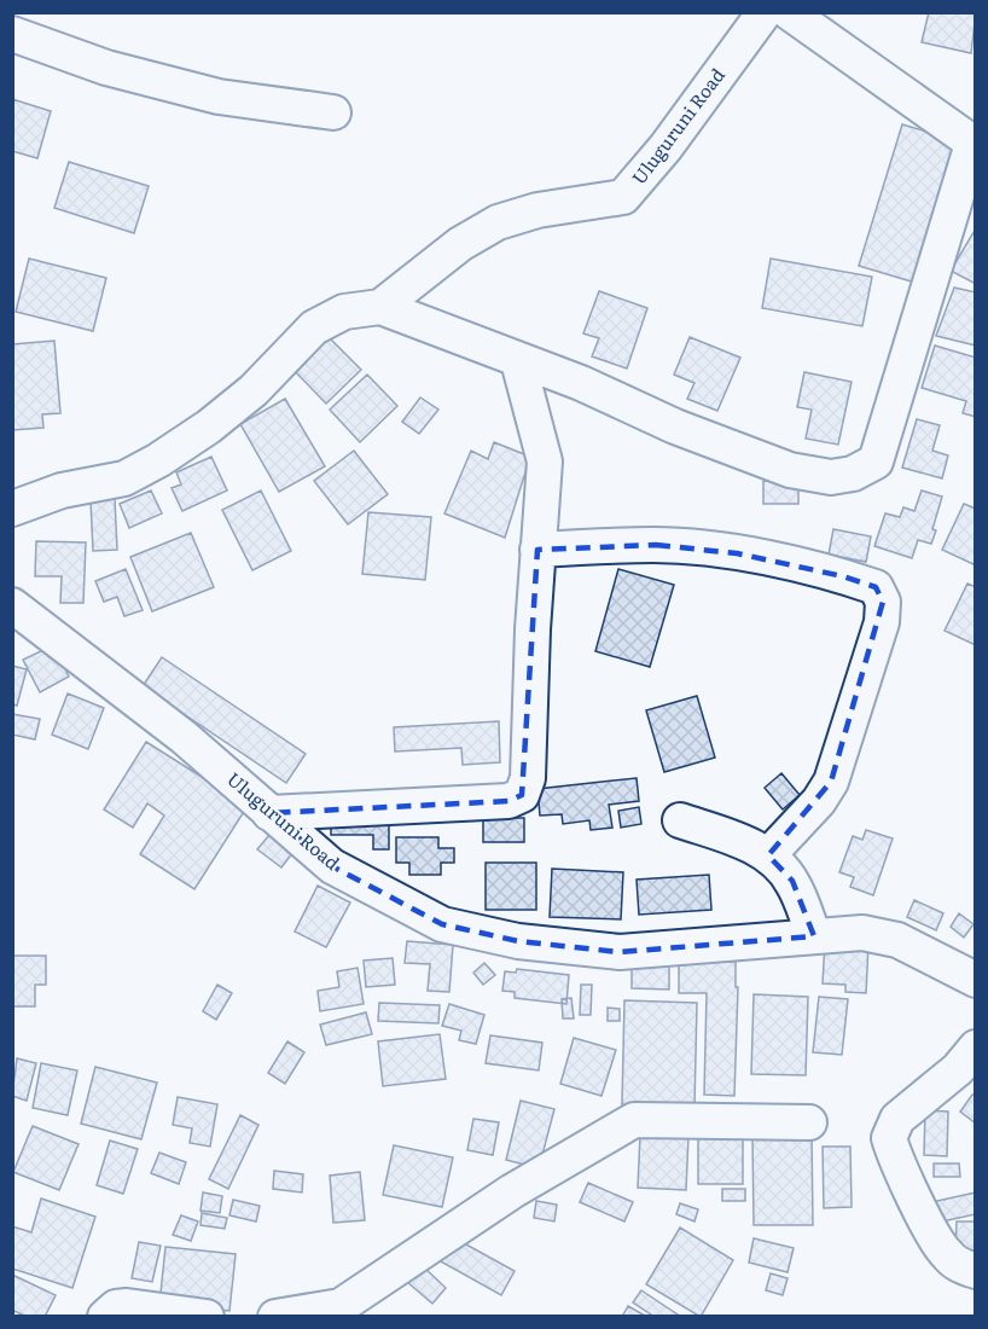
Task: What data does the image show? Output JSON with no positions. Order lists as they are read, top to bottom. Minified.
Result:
{"streets":{"street":["Uluguruni Road"]}}
